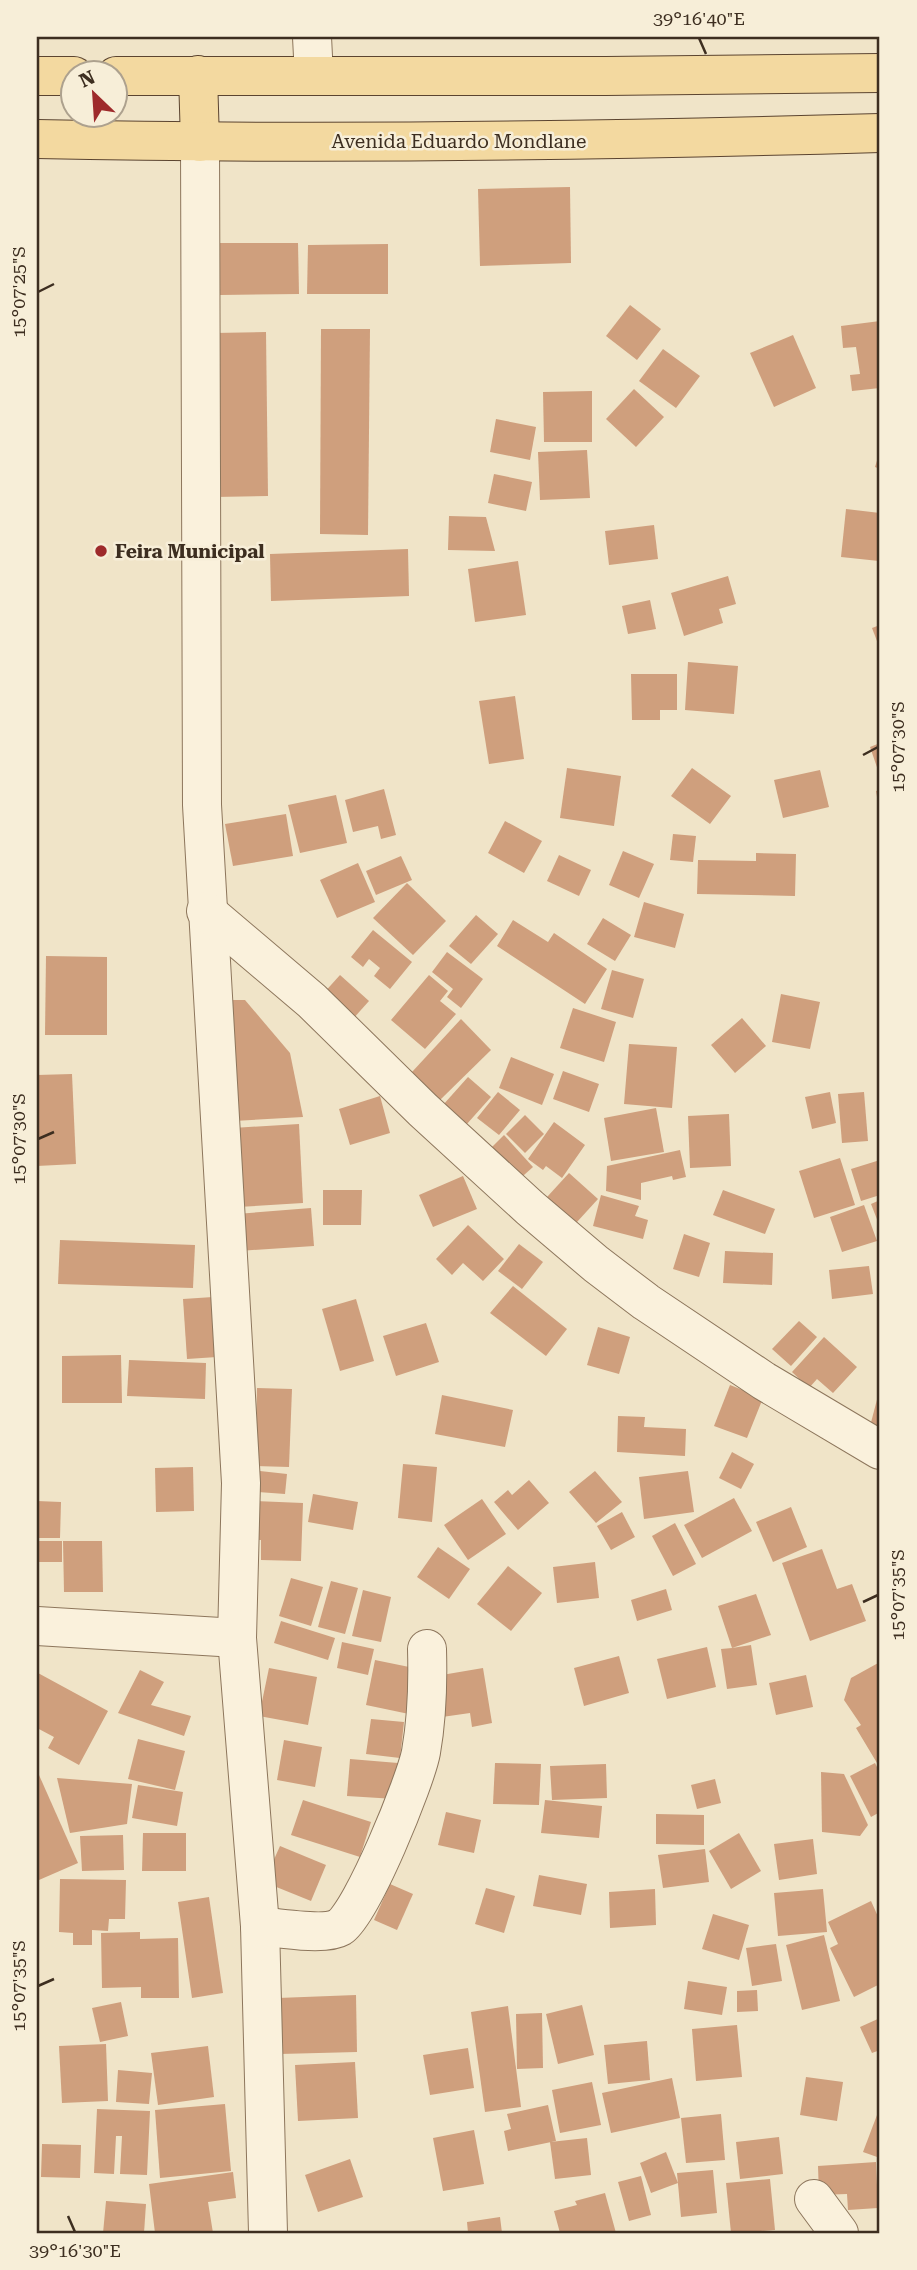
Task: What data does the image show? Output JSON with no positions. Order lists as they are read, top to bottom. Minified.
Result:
{"streets":{"main road":["Avenida Eduardo Mondlane"]},"places":["Feira Municipal"],"north":"top left","coordinates":["39°16'40\"E","15°07'25\"S","15°07'30\"S","15°07'35\"S","39°16'30\"E"]}
